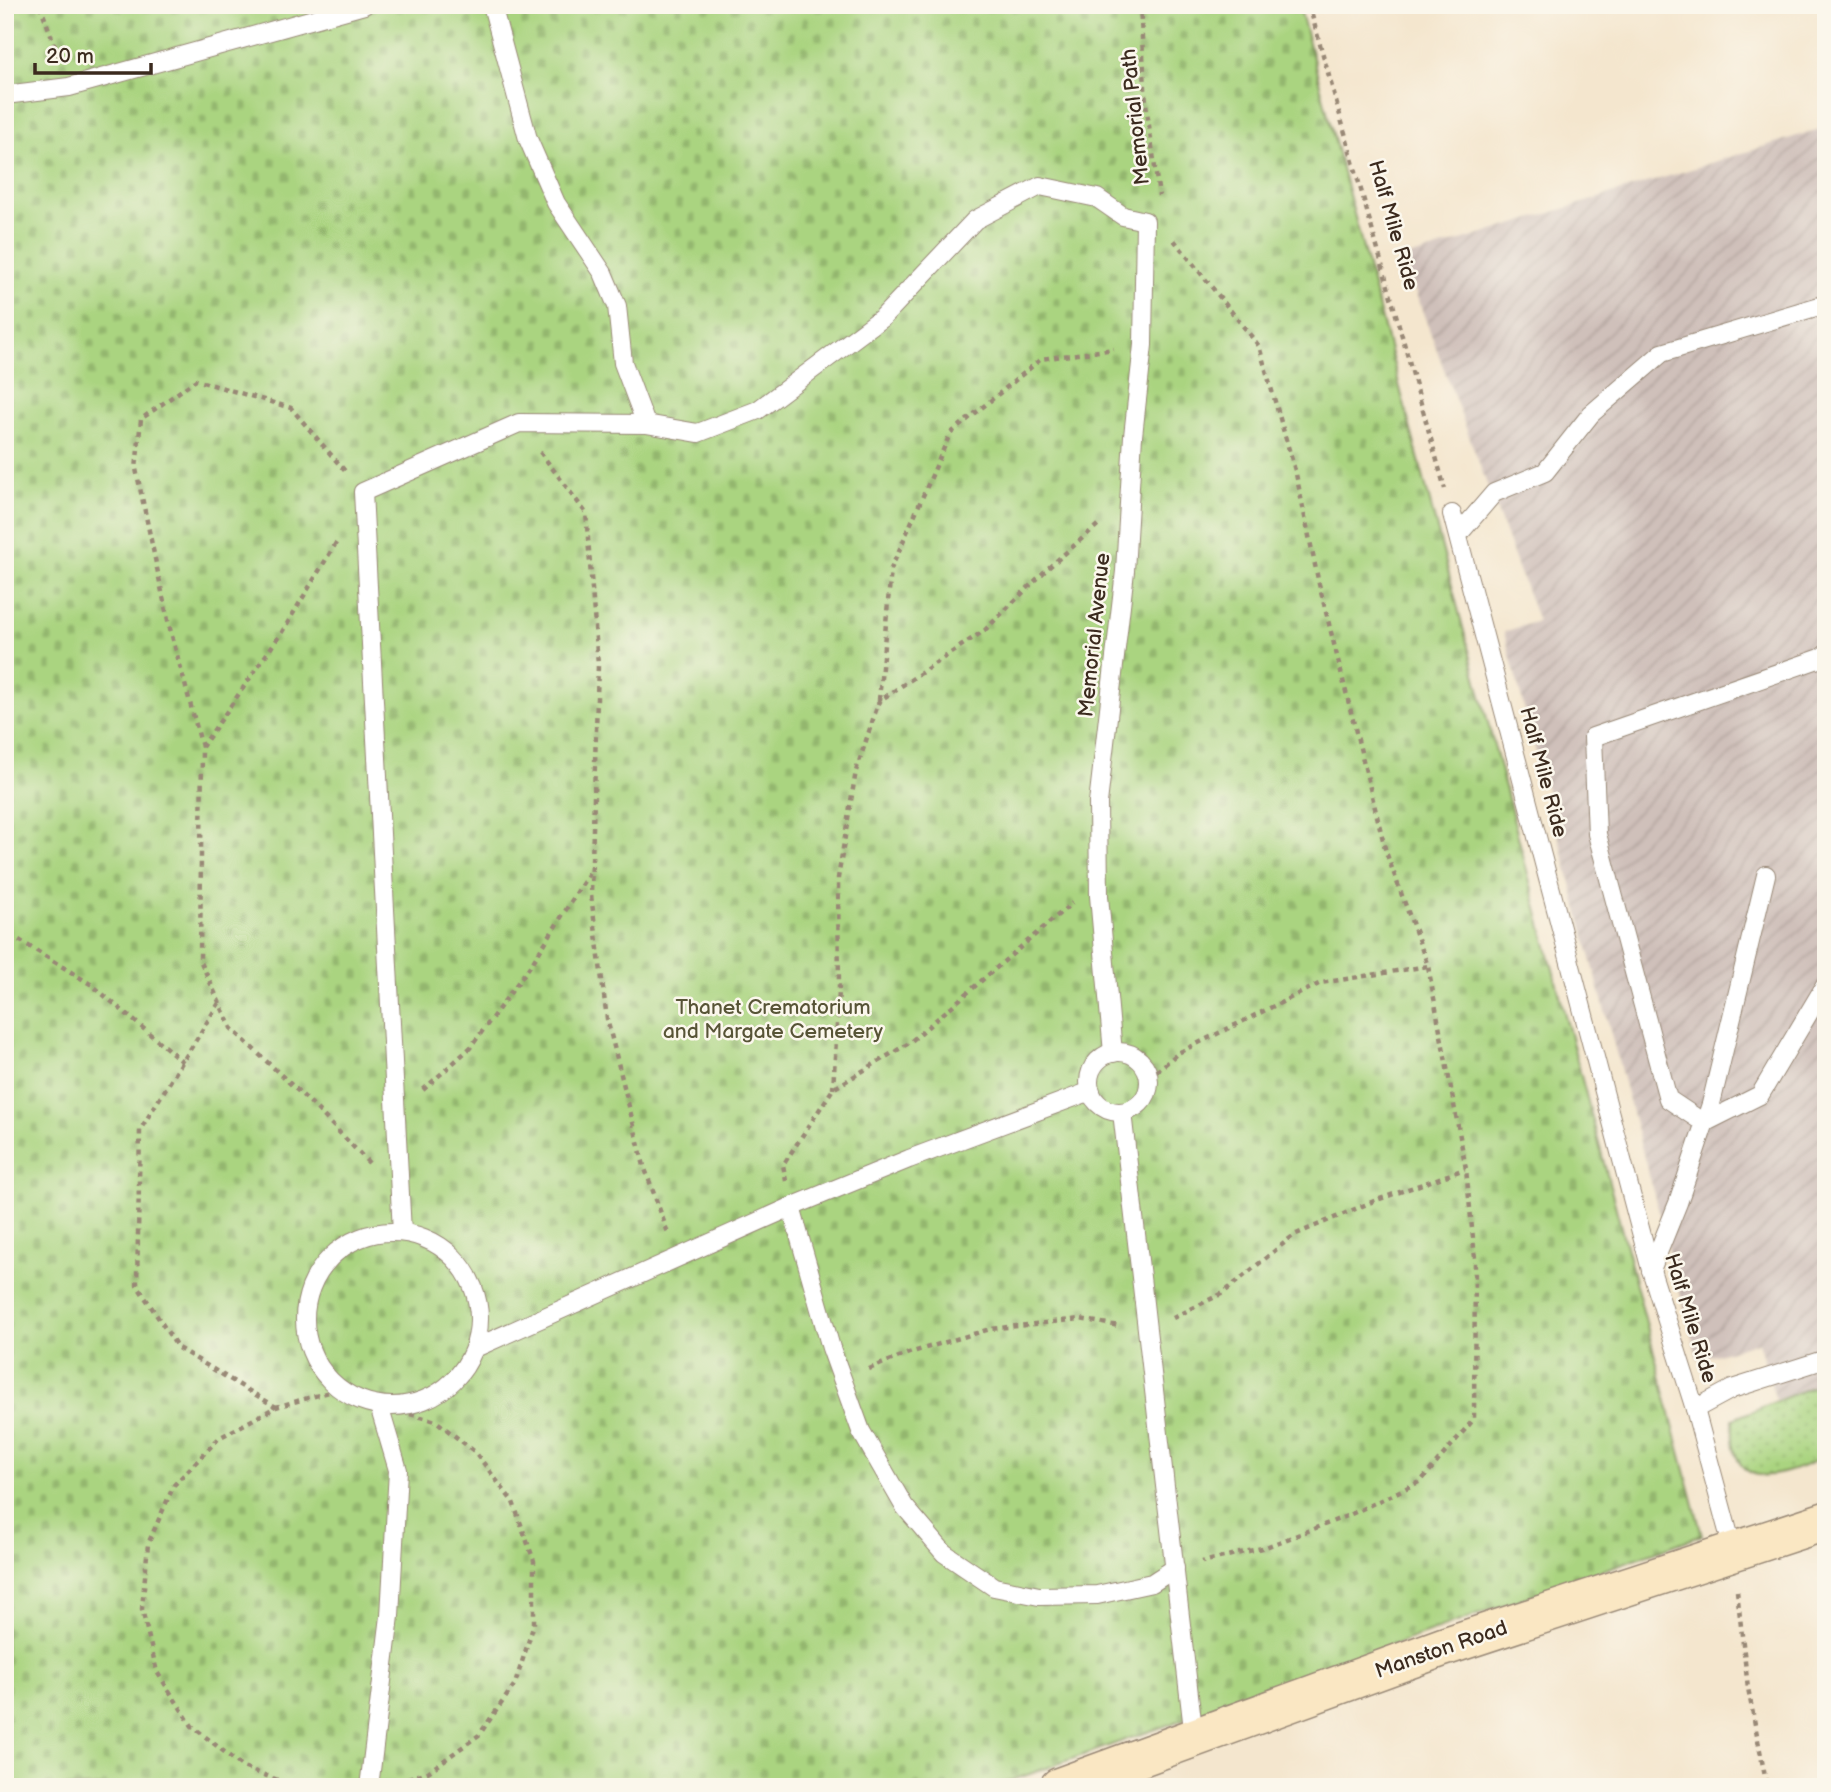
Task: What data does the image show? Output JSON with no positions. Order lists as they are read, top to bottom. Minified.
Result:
{"streets":{"street":["Manston Road"],"lane":["Half Mile Ride","Memorial Avenue"],"path":["Memorial Path"]},"crossings":[["Memorial Path","Memorial Avenue"],["Half Mile Ride","Manston Road"]],"parks":["Thanet Crematorium and Margate Cemetery"],"scale_bar":"20 m"}
